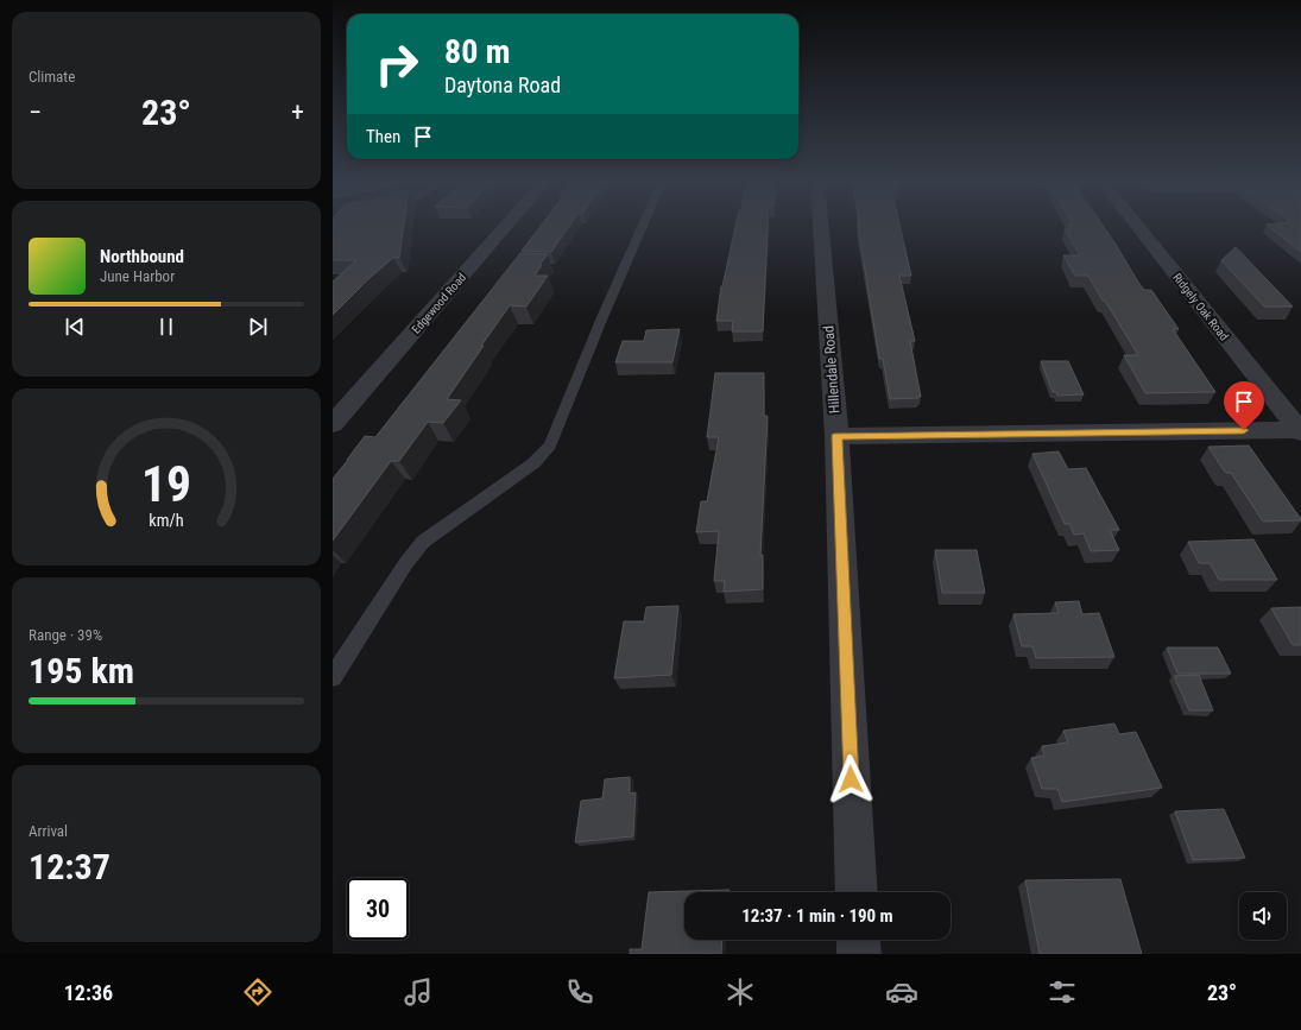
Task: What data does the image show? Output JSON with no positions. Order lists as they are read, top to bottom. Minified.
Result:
{"streets":{"street":["Edgewood Road","Ridgely Oak Road","Hillendale Road"]},"page":{"tile":["Climate",["Range · 39%","195 km"],["Arrival","12:37"]],"turn":["80 m","Daytona Road"],"heat":["−","23°","+"],"then":"Then","song":["Northbound","June Harbor"],"limit":"30","trip":"12:37 · 1 min · 190 m","tabs":["12:36","23°"],"gauge":["19","km/h"]}}
